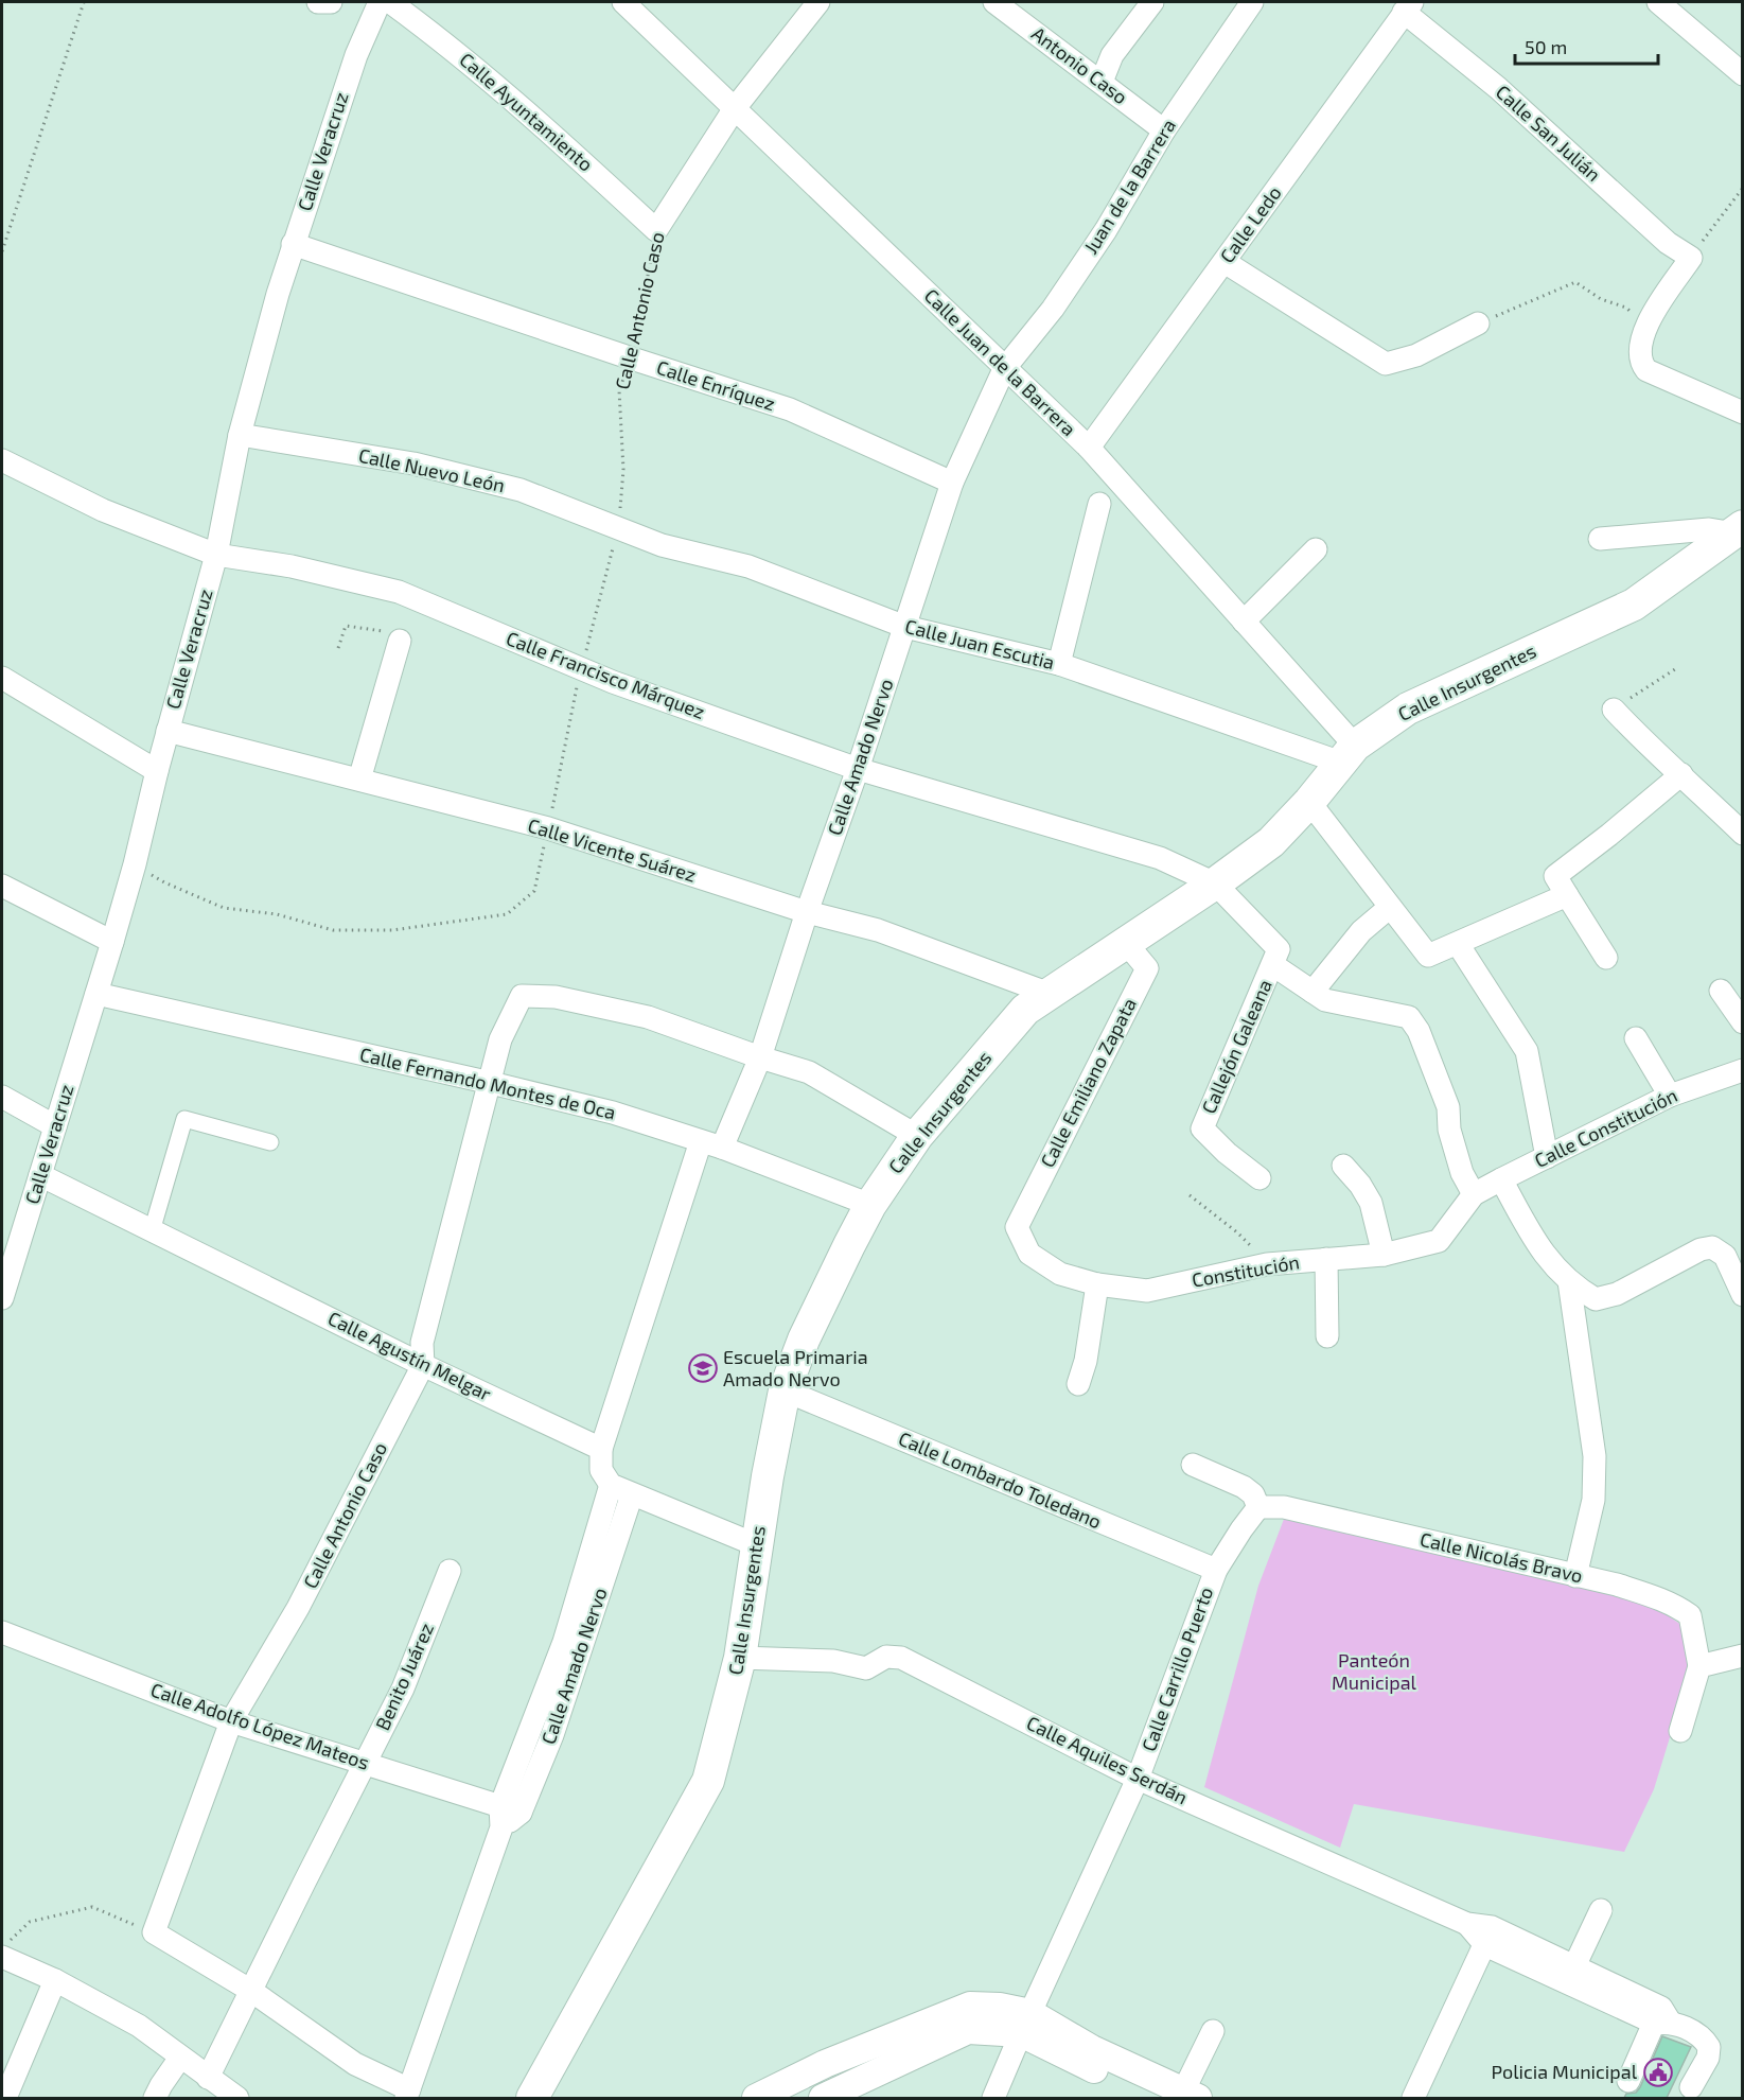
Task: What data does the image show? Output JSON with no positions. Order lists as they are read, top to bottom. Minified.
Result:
{"streets":{"main road":["Calle Insurgentes"],"street":["Antonio Caso","Calle Ayuntamiento","Calle San Julián","Calle Veracruz","Juan de la Barrera","Calle Ledo","Calle Antonio Caso","Calle Juan de la Barrera","Calle Enríquez","Calle Nuevo León","Calle Juan Escutia","Calle Francisco Márquez","Calle Amado Nervo","Calle Vicente Suárez","Callejón Galeana","Calle Emiliano Zapata","Calle Fernando Montes de Oca","Calle Constitución","Constitución","Calle Agustín Melgar","Calle Lombardo Toledano","Calle Nicolás Bravo","Calle Carrillo Puerto","Benito Juárez","Calle Adolfo López Mateos","Calle Aquiles Serdán"]},"crossings":[["Antonio Caso","Juan de la Barrera"],["Calle Ayuntamiento","Calle Antonio Caso"],["Calle San Julián","Calle Ledo"],["Calle Veracruz","Calle Antonio Caso"],["Calle Veracruz","Calle Enríquez"],["Calle Veracruz","Calle Nuevo León"],["Calle Veracruz","Calle Francisco Márquez"],["Calle Veracruz","Calle Vicente Suárez"],["Calle Veracruz","Calle Fernando Montes de Oca"],["Calle Veracruz","Calle Agustín Melgar"],["Juan de la Barrera","Calle Juan de la Barrera"],["Juan de la Barrera","Calle Amado Nervo"],["Calle Ledo","Calle Juan de la Barrera"],["Calle Antonio Caso","Calle Juan de la Barrera"],["Calle Antonio Caso","Calle Enríquez"],["Calle Antonio Caso","Calle Nuevo León"],["Calle Antonio Caso","Calle Juan Escutia"],["Calle Antonio Caso","Calle Francisco Márquez"],["Calle Antonio Caso","Calle Amado Nervo"],["Calle Antonio Caso","Calle Vicente Suárez"],["Calle Antonio Caso","Calle Fernando Montes de Oca"],["Calle Antonio Caso","Calle Agustín Melgar"],["Calle Antonio Caso","Calle Adolfo López Mateos"],["Calle Juan de la Barrera","Calle Juan Escutia"],["Calle Juan de la Barrera","Calle Insurgentes"],["Calle Juan de la Barrera","Calle Amado Nervo"],["Calle Enríquez","Calle Amado Nervo"],["Calle Nuevo León","Calle Juan Escutia"],["Calle Juan Escutia","Calle Insurgentes"],["Calle Juan Escutia","Calle Amado Nervo"],["Calle Francisco Márquez","Calle Insurgentes"],["Calle Francisco Márquez","Calle Amado Nervo"],["Calle Insurgentes","Calle Vicente Suárez"],["Calle Insurgentes","Calle Emiliano Zapata"],["Calle Insurgentes","Calle Fernando Montes de Oca"],["Calle Insurgentes","Calle Lombardo Toledano"],["Calle Insurgentes","Calle Aquiles Serdán"],["Calle Amado Nervo","Calle Vicente Suárez"],["Calle Amado Nervo","Calle Fernando Montes de Oca"],["Calle Amado Nervo","Calle Agustín Melgar"],["Calle Amado Nervo","Calle Adolfo López Mateos"],["Calle Emiliano Zapata","Constitución"],["Calle Constitución","Constitución"],["Calle Lombardo Toledano","Calle Carrillo Puerto"],["Calle Nicolás Bravo","Calle Carrillo Puerto"],["Calle Carrillo Puerto","Calle Aquiles Serdán"],["Benito Juárez","Calle Adolfo López Mateos"]],"parks":["Panteón Municipal"],"places":{"school or university":["Escuela Primaria Amado Nervo"],"public building":["Policia Municipal"]},"scale_bar":"50 m"}
